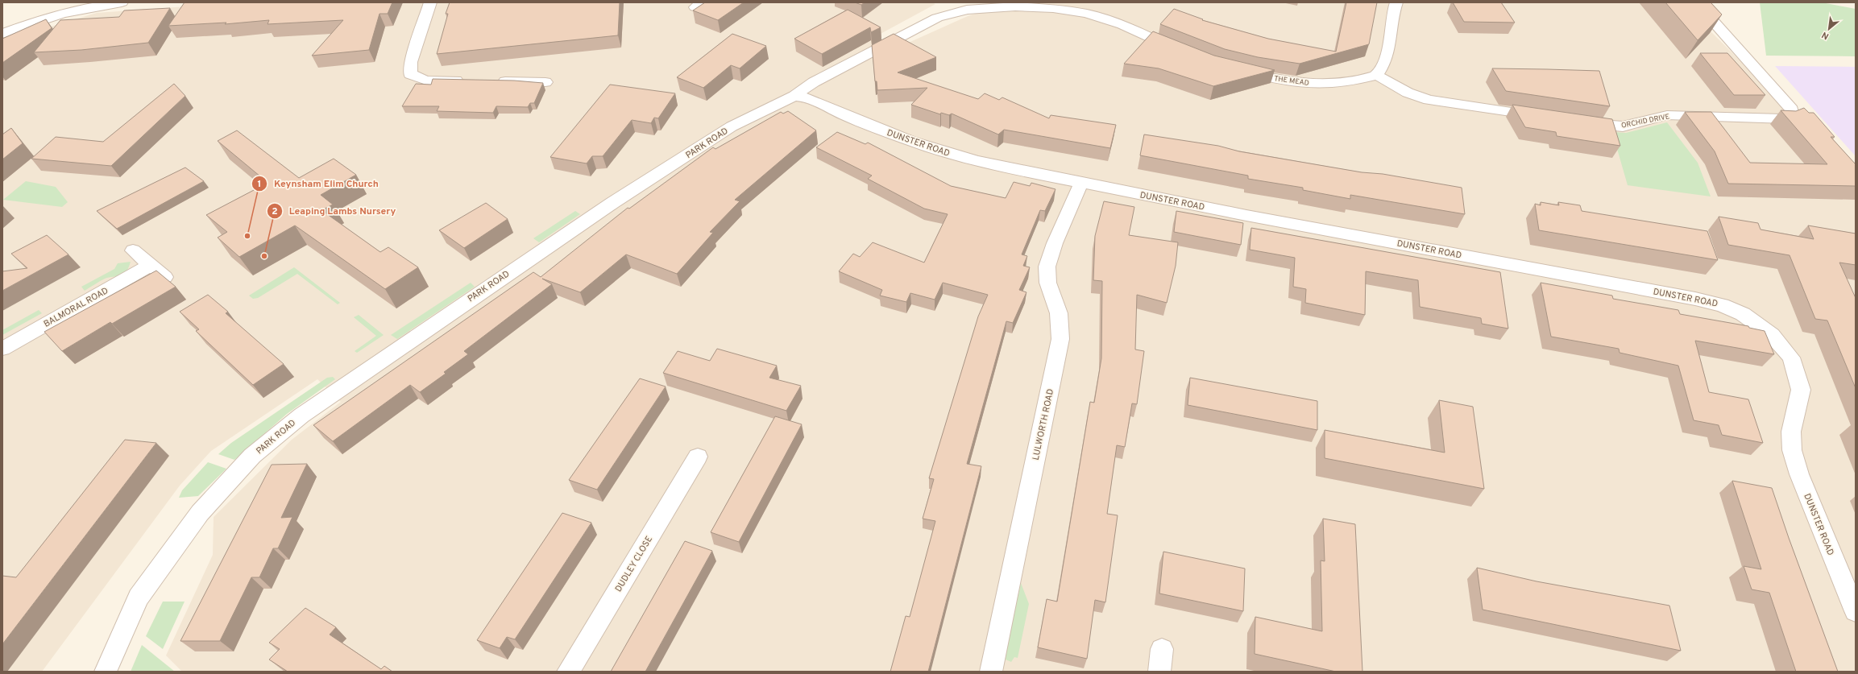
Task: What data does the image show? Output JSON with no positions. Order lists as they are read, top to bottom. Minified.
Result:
{"streets":{"street":["THE MEAD","ORCHID DRIVE","PARK ROAD","DUNSTER ROAD","BALMORAL ROAD","LULWORTH ROAD","DUDLEY CLOSE"]},"crossings":[["PARK ROAD","DUNSTER ROAD"],["DUNSTER ROAD","LULWORTH ROAD"]],"places":["Keynsham Elim Church","Leaping Lambs Nursery"],"north":"bottom left"}
